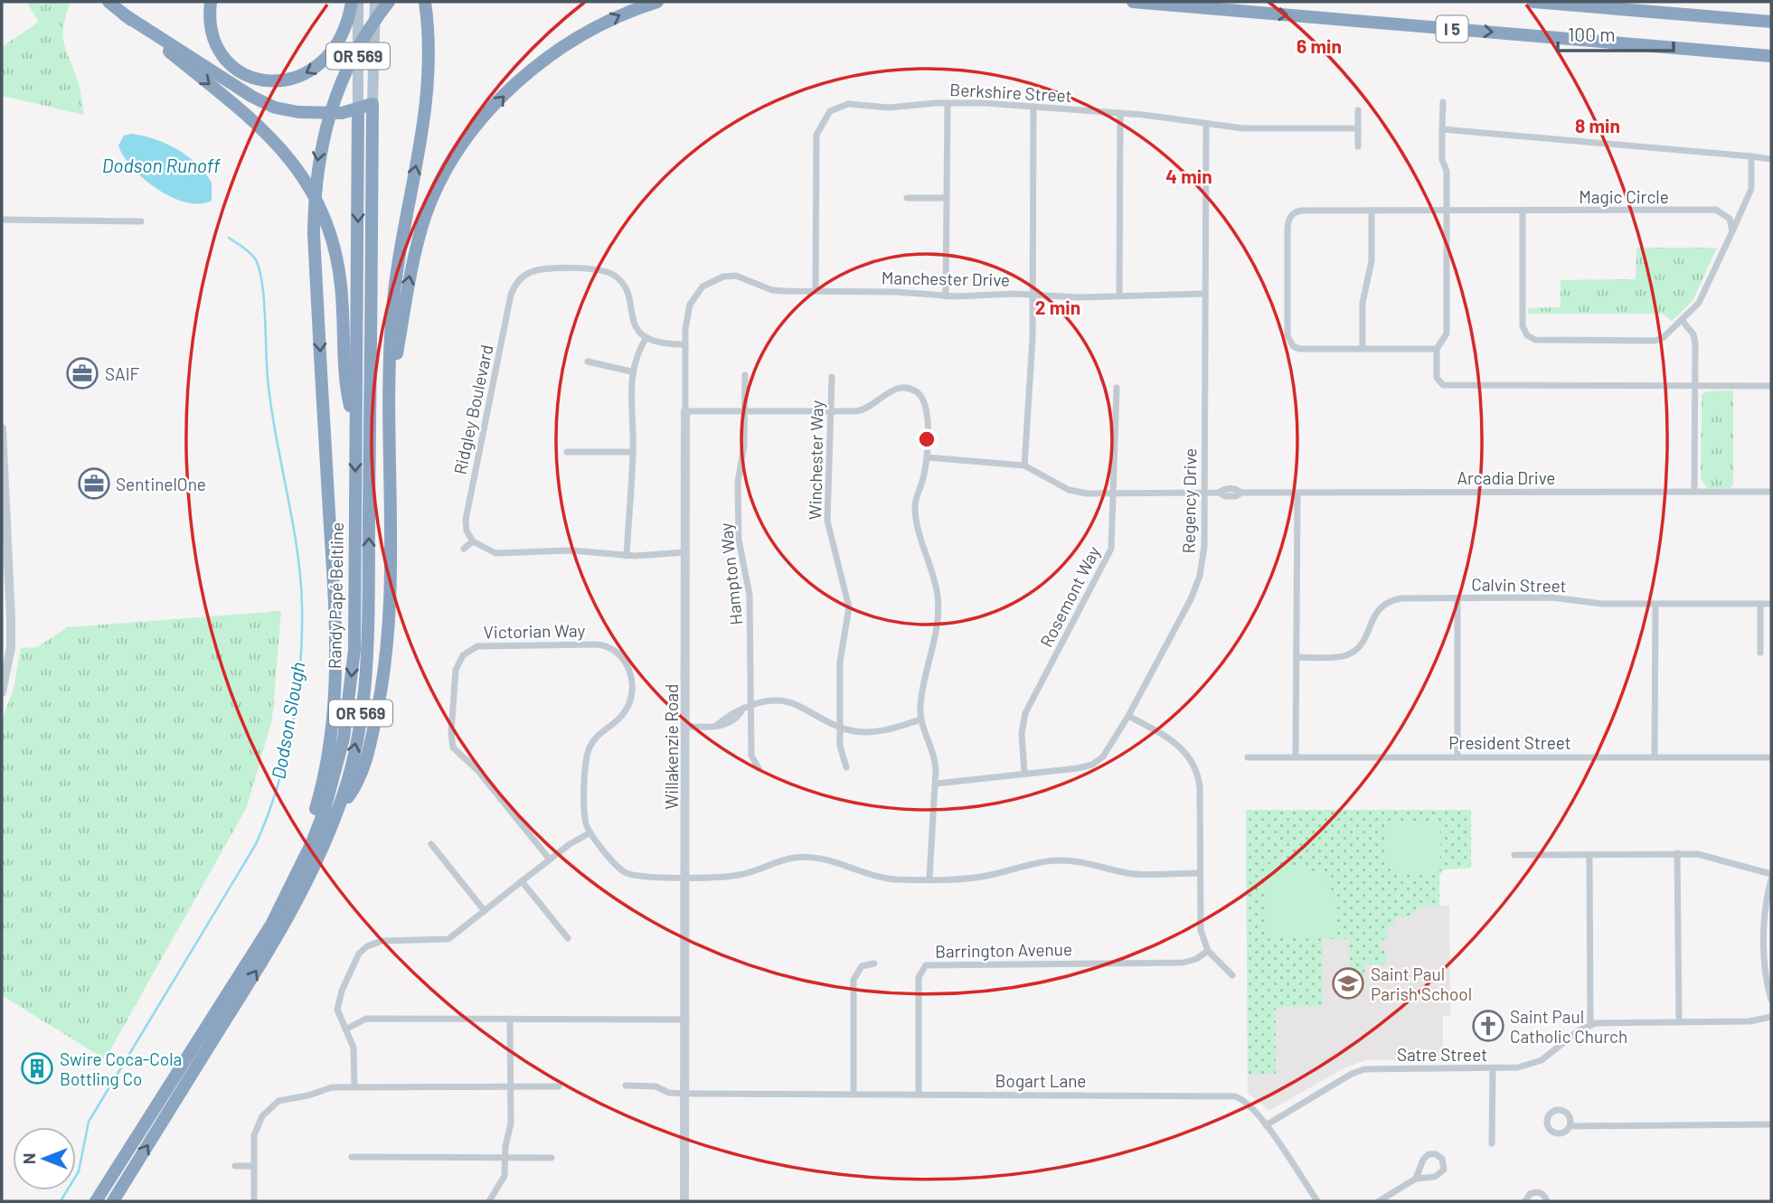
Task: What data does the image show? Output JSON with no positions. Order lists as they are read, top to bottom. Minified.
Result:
{"streets":{"highway":["I 5","OR 569","Randy Papé Beltline"],"street":["Berkshire Street","Magic Circle","Manchester Drive","Ridgley Boulevard","Winchester Way","Arcadia Drive","Regency Drive","Hampton Way","Calvin Street","Rosemont Way","Victorian Way","President Street","Willakenzie Road","Barrington Avenue","Satre Street","Bogart Lane"]},"crossings":[["Berkshire Street","Manchester Drive"],["Berkshire Street","Regency Drive"],["Manchester Drive","Regency Drive"],["Manchester Drive","Willakenzie Road"],["Arcadia Drive","Regency Drive"],["Arcadia Drive","Rosemont Way"],["Regency Drive","Rosemont Way"],["Victorian Way","Willakenzie Road"],["Willakenzie Road","Bogart Lane"],["Barrington Avenue","Bogart Lane"],["Satre Street","Bogart Lane"]],"water":["Dodson Runoff","Dodson Slough"],"places":{"office":["SAIF","SentinelOne"],"school or university":["Saint Paul Parish School"],"church":["Saint Paul Catholic Church"],"building":["Swire Coca-Cola Bottling Co"]},"scale_bar":"100 m","north":"left","rings":["6 min","8 min","4 min","2 min"]}
